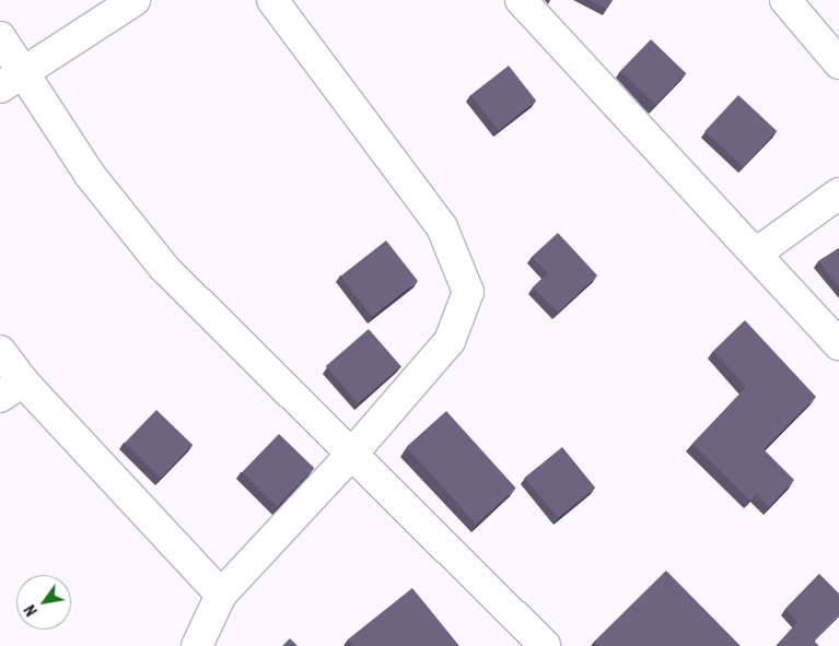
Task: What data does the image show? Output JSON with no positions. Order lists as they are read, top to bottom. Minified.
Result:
{"north":"bottom left"}
